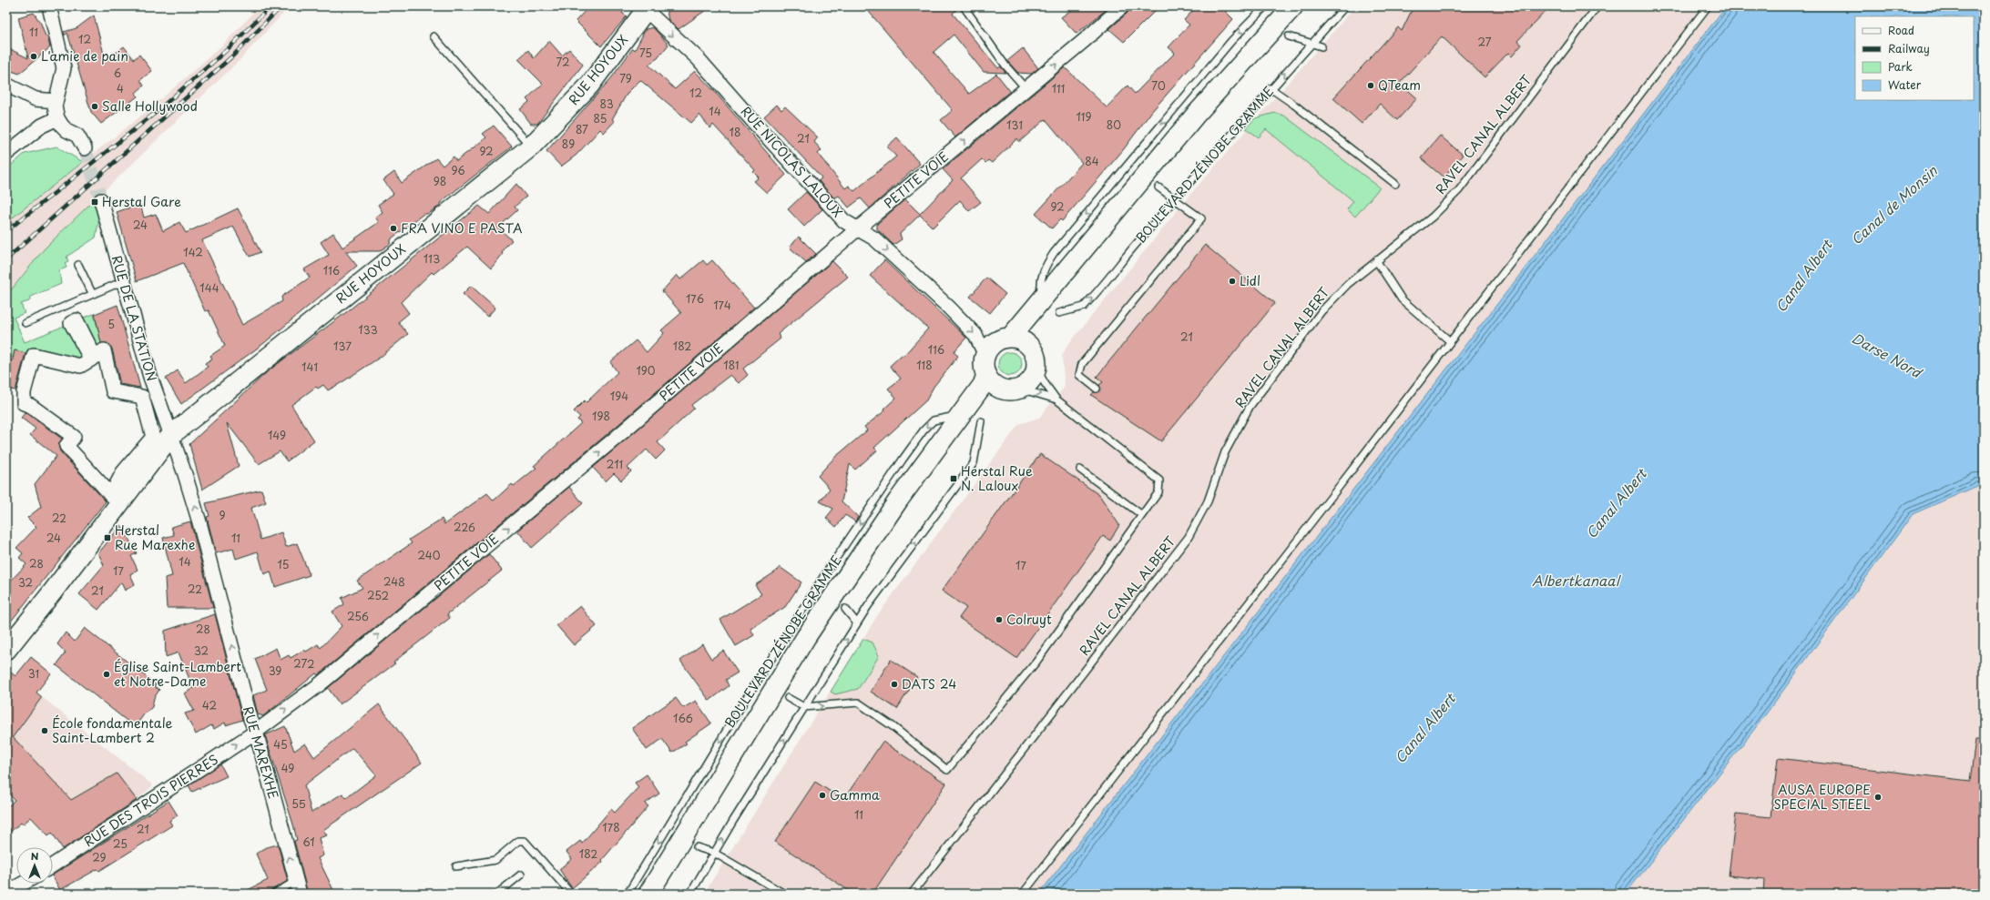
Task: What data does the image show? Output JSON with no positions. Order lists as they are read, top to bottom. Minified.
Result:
{"streets":{"main road":["RUE HOYOUX","BOULEVARD ZÉNOBE GRAMME"],"street":["RUE NICOLAS LALOUX","PETITE VOIE","RUE DE LA STATION","RUE MAREXHE","RUE DES TROIS PIERRES"],"lane":["RAVEL CANAL ALBERT"]},"crossings":[["RUE HOYOUX","RUE NICOLAS LALOUX"],["RUE HOYOUX","RUE DE LA STATION"],["RUE HOYOUX","RUE MAREXHE"],["RUE NICOLAS LALOUX","BOULEVARD ZÉNOBE GRAMME"],["RUE NICOLAS LALOUX","PETITE VOIE"],["PETITE VOIE","RUE MAREXHE"],["PETITE VOIE","RUE DES TROIS PIERRES"],["RUE DE LA STATION","RUE MAREXHE"],["RUE MAREXHE","RUE DES TROIS PIERRES"]],"one_way":["RUE NICOLAS LALOUX","PETITE VOIE","RUE MAREXHE","RUE DES TROIS PIERRES"],"water":["Canal de Monsin","Canal Albert","Darse Nord","Albertkanaal"],"places":{"other":["L'amie de pain","QTeam","Salle Hollywood","FRA VINO E PASTA","Lidl","Colruyt","Église Saint-Lambert et Notre-Dame","DATS 24","École fondamentale Saint-Lambert 2","Gamma","AUSA EUROPE SPECIAL STEEL"],"transit":["Herstal Gare","Herstal Rue N. Laloux","Herstal Rue Marexhe"]},"house_numbers":["11","12","27","75","72","6","79","70","4","111","12","83","14","119","85","131","80","87","18","21","89","92","84","96","98","92","24","142","113","116","144","176","174","5","133","21","137","182","116","181","118","141","190","194","198","149","211","9","22","226","24","11","240","14","28","15","17","17","248","32","22","21","252","256","28","32","272","39","31","42","166","45","49","55","11","178","21","61","25","182","29"],"legend":["Road","Railway","Park","Water"],"north":"top"}
